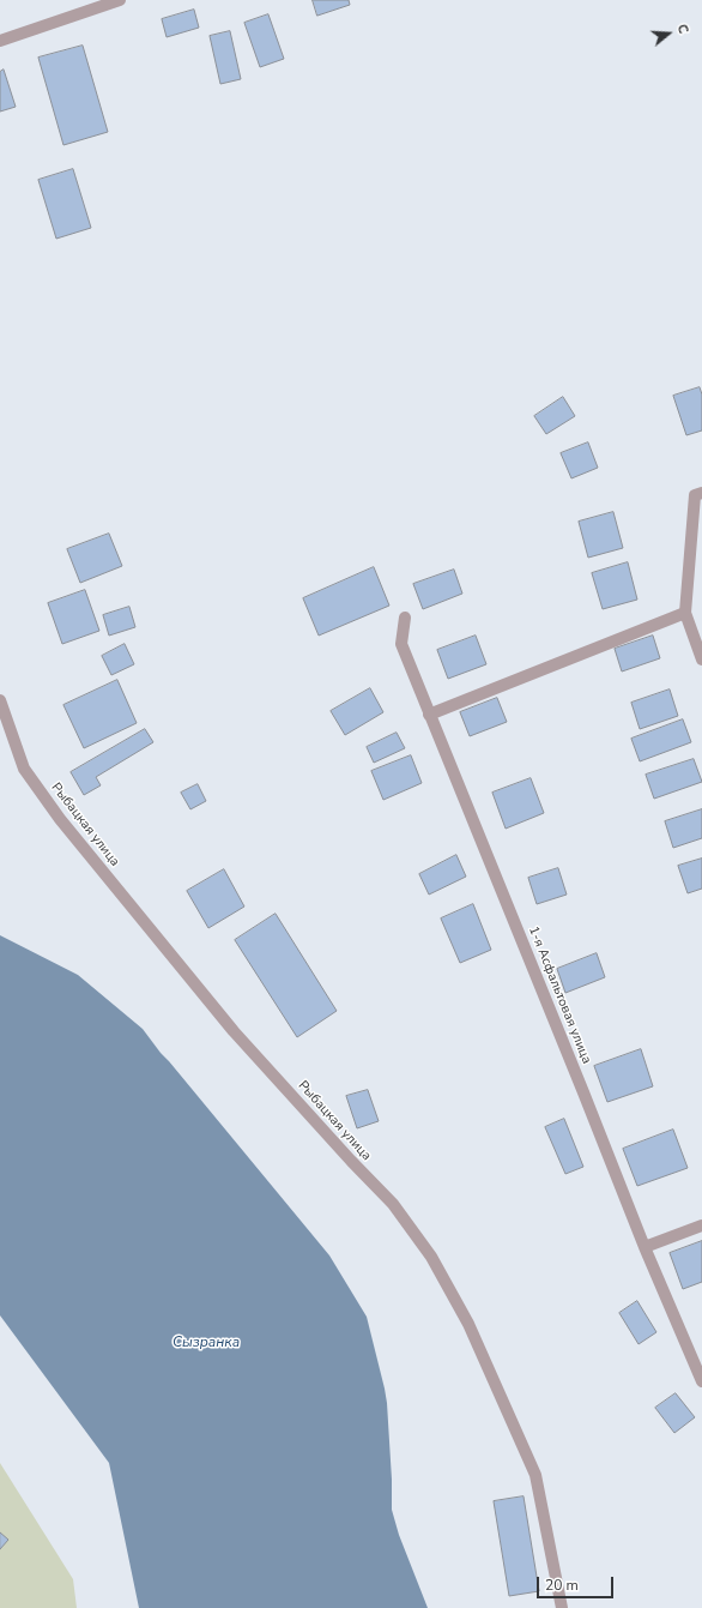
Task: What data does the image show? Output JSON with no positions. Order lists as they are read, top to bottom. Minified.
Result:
{"streets":{"street":["Рыбацкая улица","1-я Асфальтовая улица"]},"water":["Сызранка"],"scale_bar":"20 m","north":"right"}
